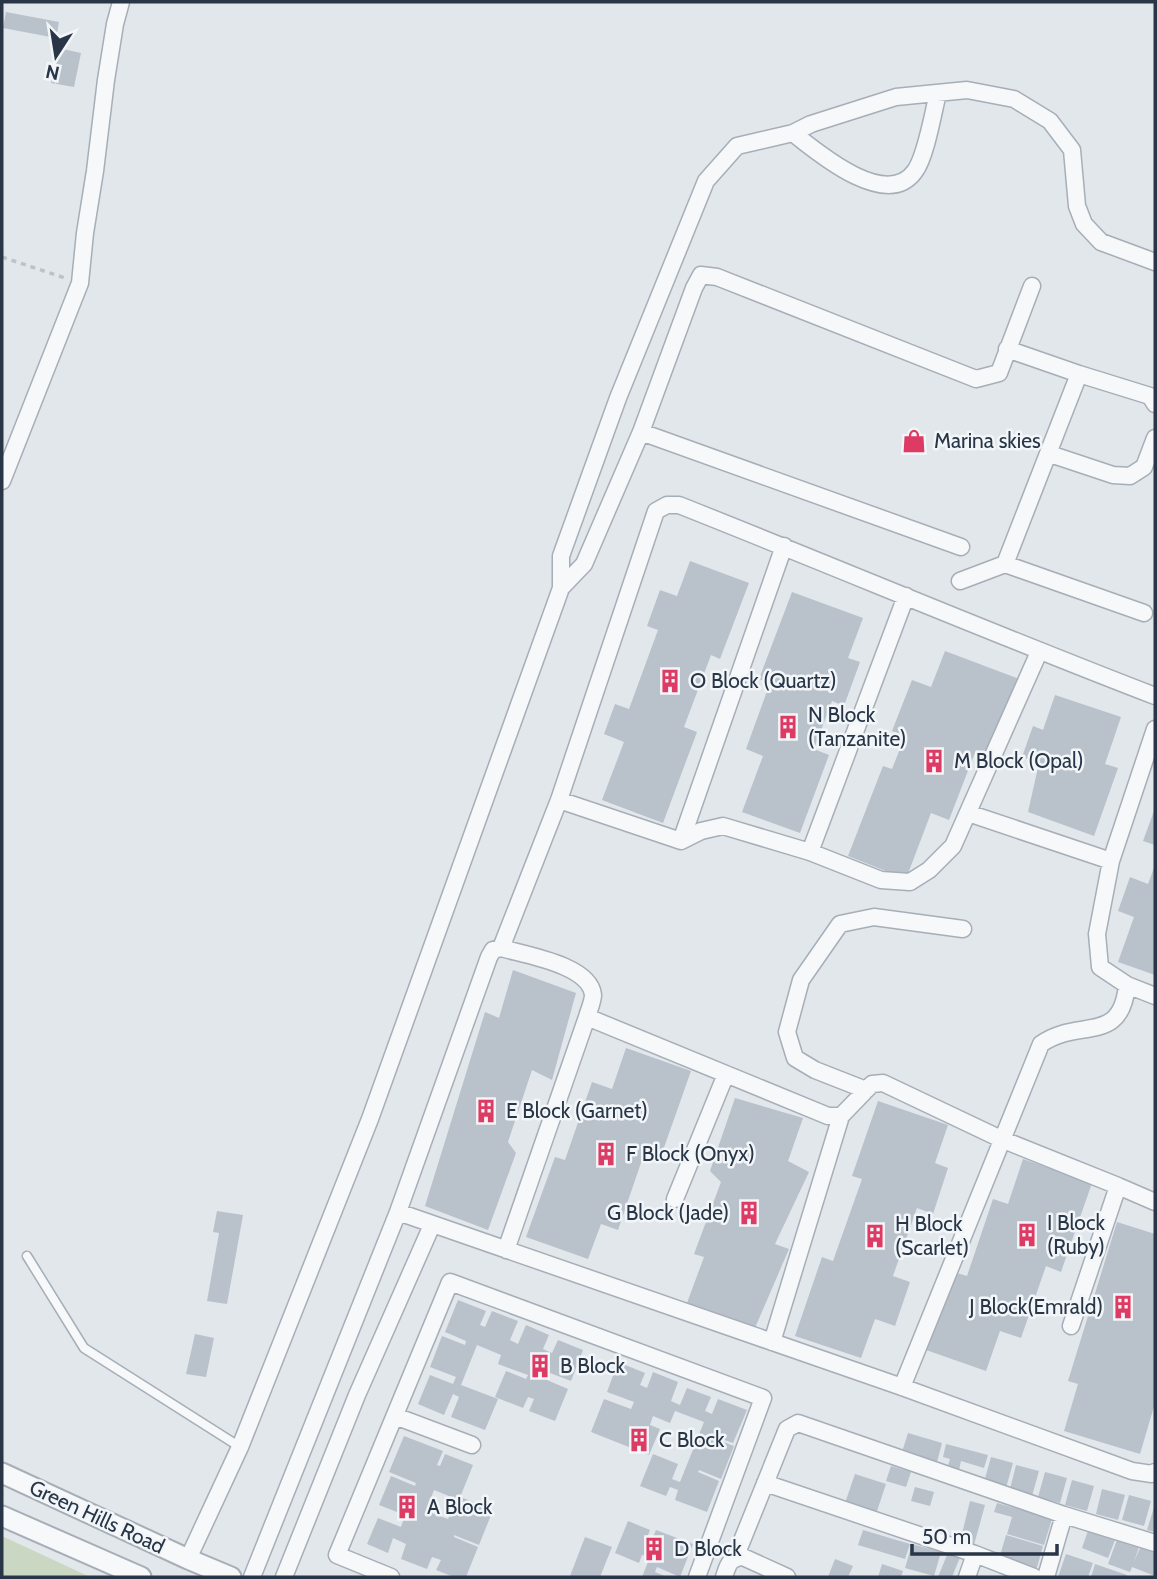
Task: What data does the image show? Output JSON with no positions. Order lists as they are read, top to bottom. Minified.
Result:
{"streets":{"street":["Green Hills Road"]},"places":{"shop":["Marina skies"],"building":["O Block (Quartz)","N Block (Tanzanite)","M Block (Opal)","E Block (Garnet)","F Block (Onyx)","G Block (Jade)","I Block (Ruby)","H Block (Scarlet)","J Block(Emrald)","B Block","C Block","A Block","D Block"]},"scale_bar":"50 m","north":"bottom"}
